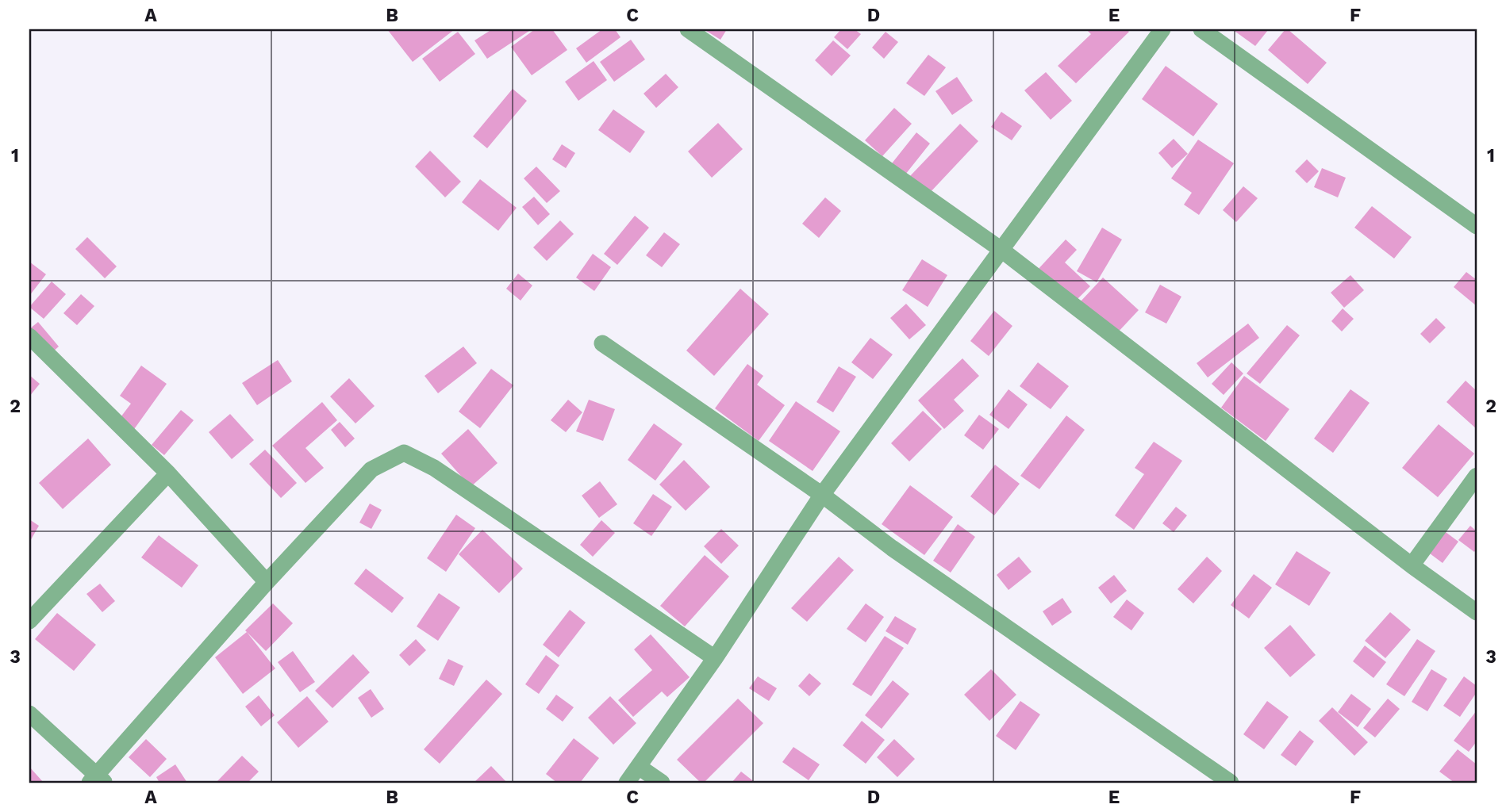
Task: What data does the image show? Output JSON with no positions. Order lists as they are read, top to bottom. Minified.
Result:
{"grid":{"columns":["A","B","C","D","E","F"],"rows":["1","2","3"]}}
